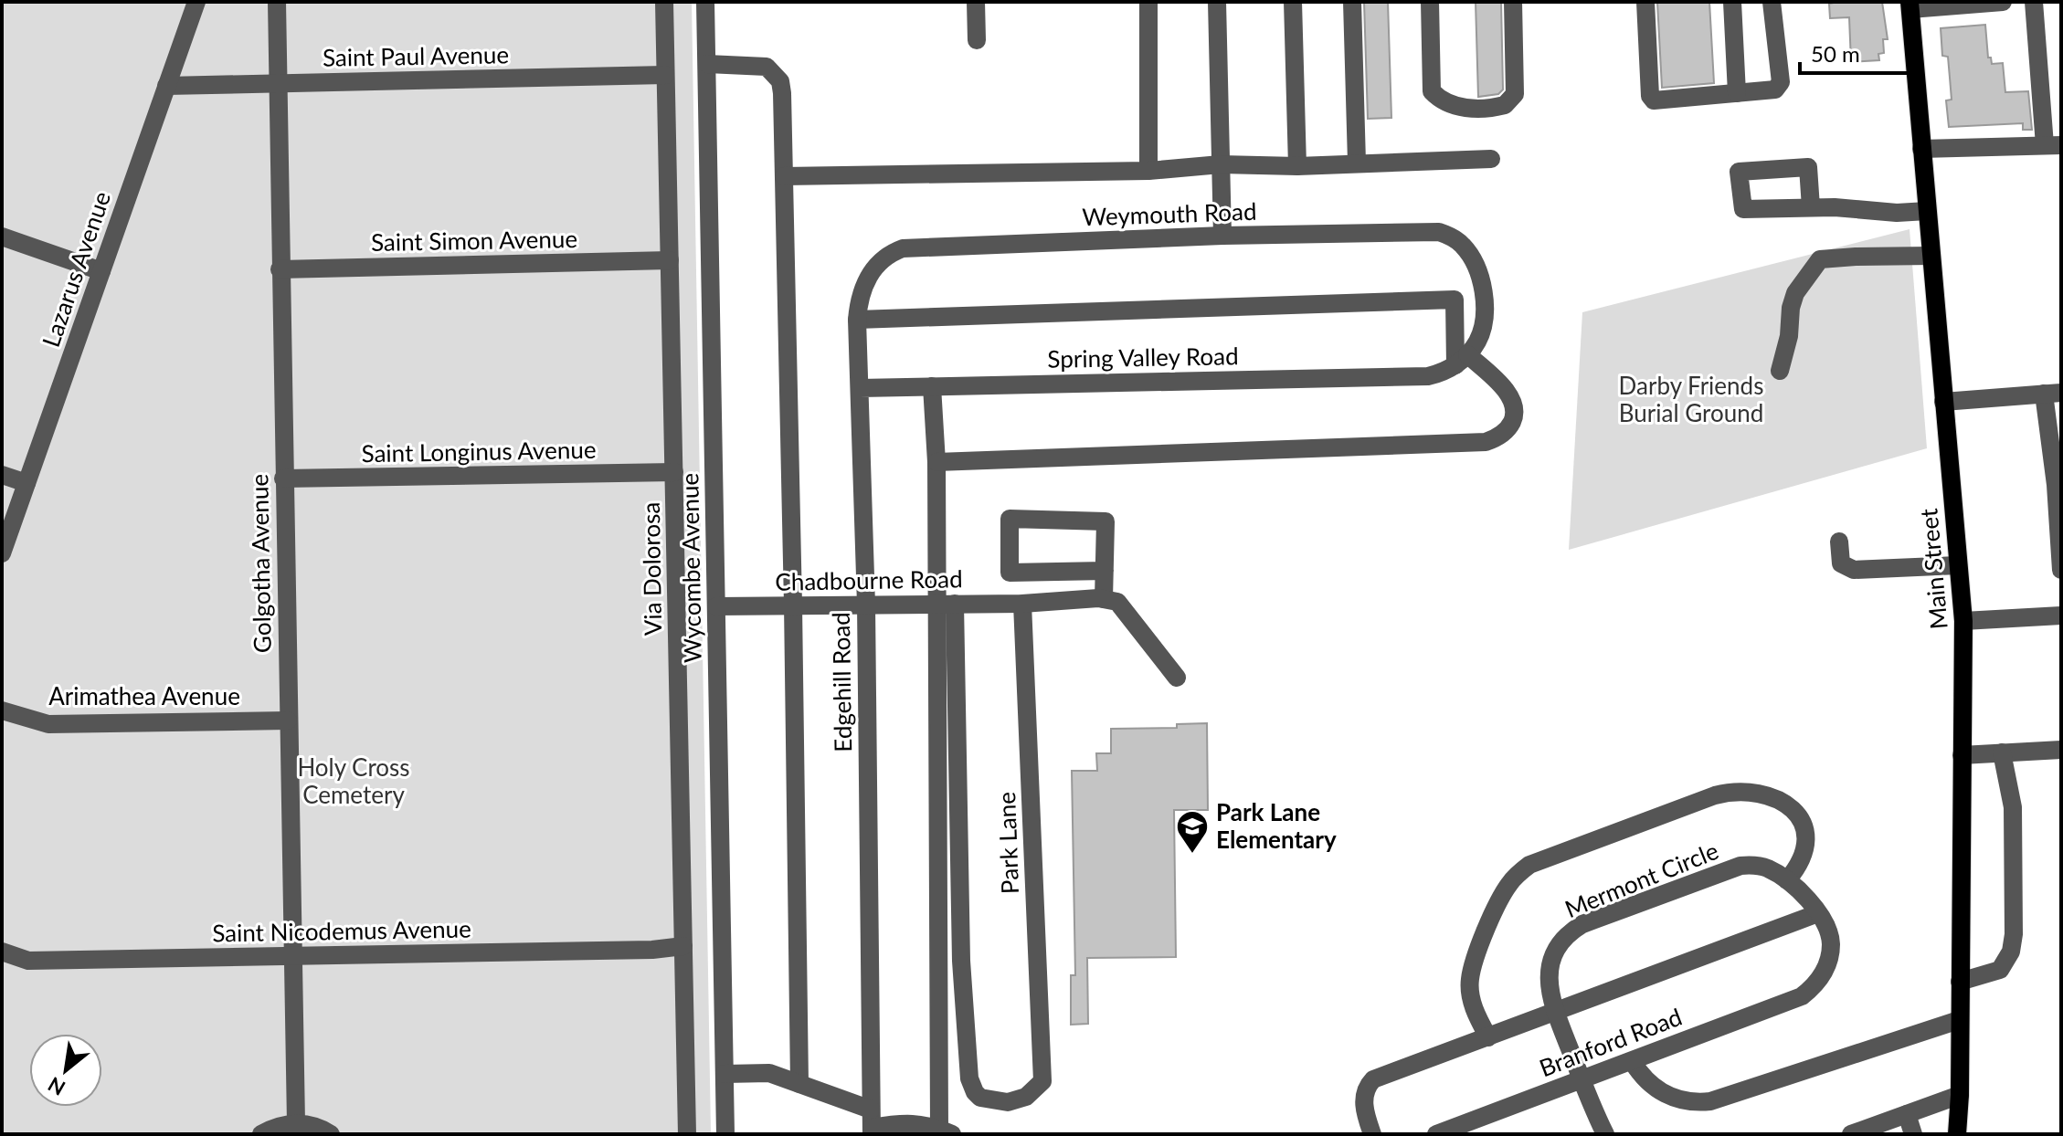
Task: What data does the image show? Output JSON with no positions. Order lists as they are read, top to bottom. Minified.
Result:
{"streets":{"main road":["Main Street"],"street":["Saint Paul Avenue","Weymouth Road","Saint Simon Avenue","Lazarus Avenue","Spring Valley Road","Saint Longinus Avenue","Golgotha Avenue","Wycombe Avenue","Via Dolorosa","Chadbourne Road","Edgehill Road","Arimathea Avenue","Park Lane","Mermont Circle","Saint Nicodemus Avenue","Branford Road"]},"crossings":[["Saint Paul Avenue","Lazarus Avenue"],["Saint Paul Avenue","Golgotha Avenue"],["Saint Paul Avenue","Via Dolorosa"],["Weymouth Road","Spring Valley Road"],["Weymouth Road","Edgehill Road"],["Saint Simon Avenue","Golgotha Avenue"],["Saint Simon Avenue","Via Dolorosa"],["Spring Valley Road","Edgehill Road"],["Saint Longinus Avenue","Golgotha Avenue"],["Saint Longinus Avenue","Via Dolorosa"],["Golgotha Avenue","Arimathea Avenue"],["Golgotha Avenue","Saint Nicodemus Avenue"],["Wycombe Avenue","Chadbourne Road"],["Via Dolorosa","Saint Nicodemus Avenue"],["Chadbourne Road","Edgehill Road"],["Chadbourne Road","Park Lane"],["Mermont Circle","Branford Road"]],"parks":["Darby Friends Burial Ground","Holy Cross Cemetery"],"places":{"school or university":["Park Lane Elementary"]},"scale_bar":"50 m","north":"bottom left"}
